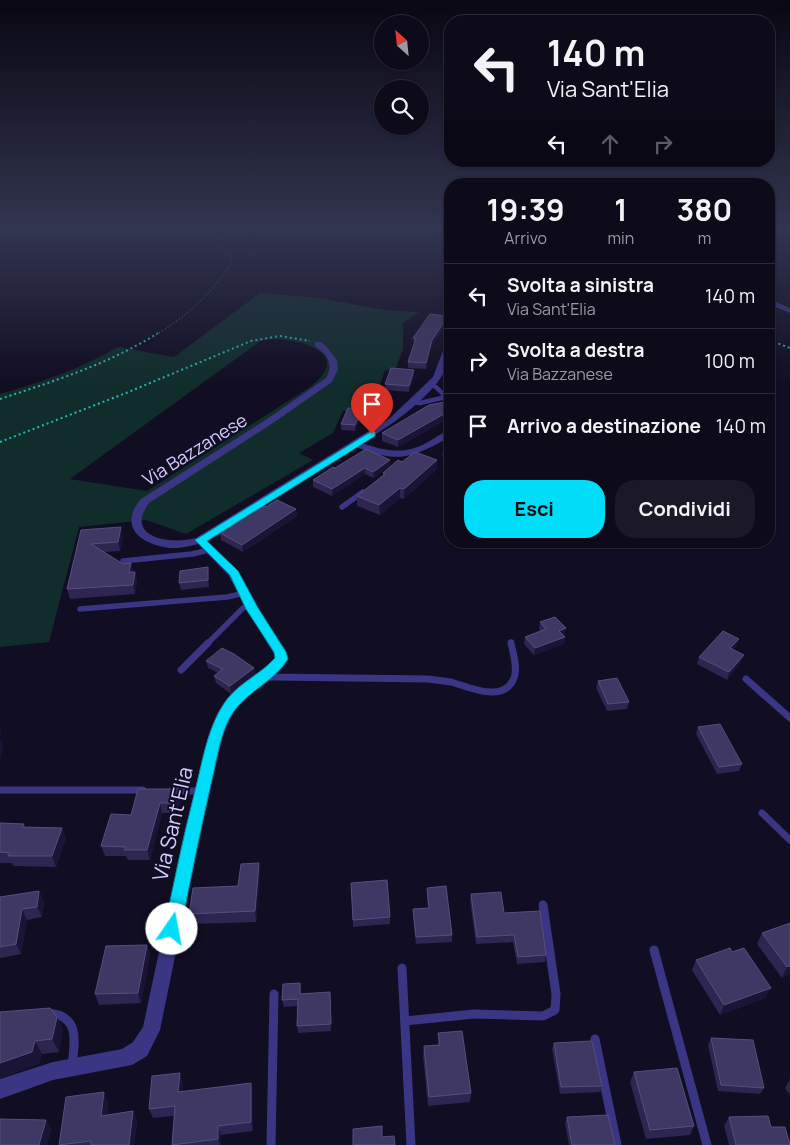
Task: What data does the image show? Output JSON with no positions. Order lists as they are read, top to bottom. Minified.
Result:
{"streets":{"street":["Via Bazzanese","Via Sant'Elia"]},"crossings":[["Via Bazzanese","Via Sant'Elia"]],"north":"top left","page":{"turn":["140 m","Via Sant'Elia"],"eta":["19:39","Arrivo","1","min","380","m"],"list":[{"name":"Svolta a sinistra","note":"Via Sant'Elia","value":"140 m"},{"name":"Svolta a destra","note":"Via Bazzanese","value":"100 m"},{"name":"Arrivo a destinazione","value":"140 m"}],"buttons":["Esci","Condividi"]}}
